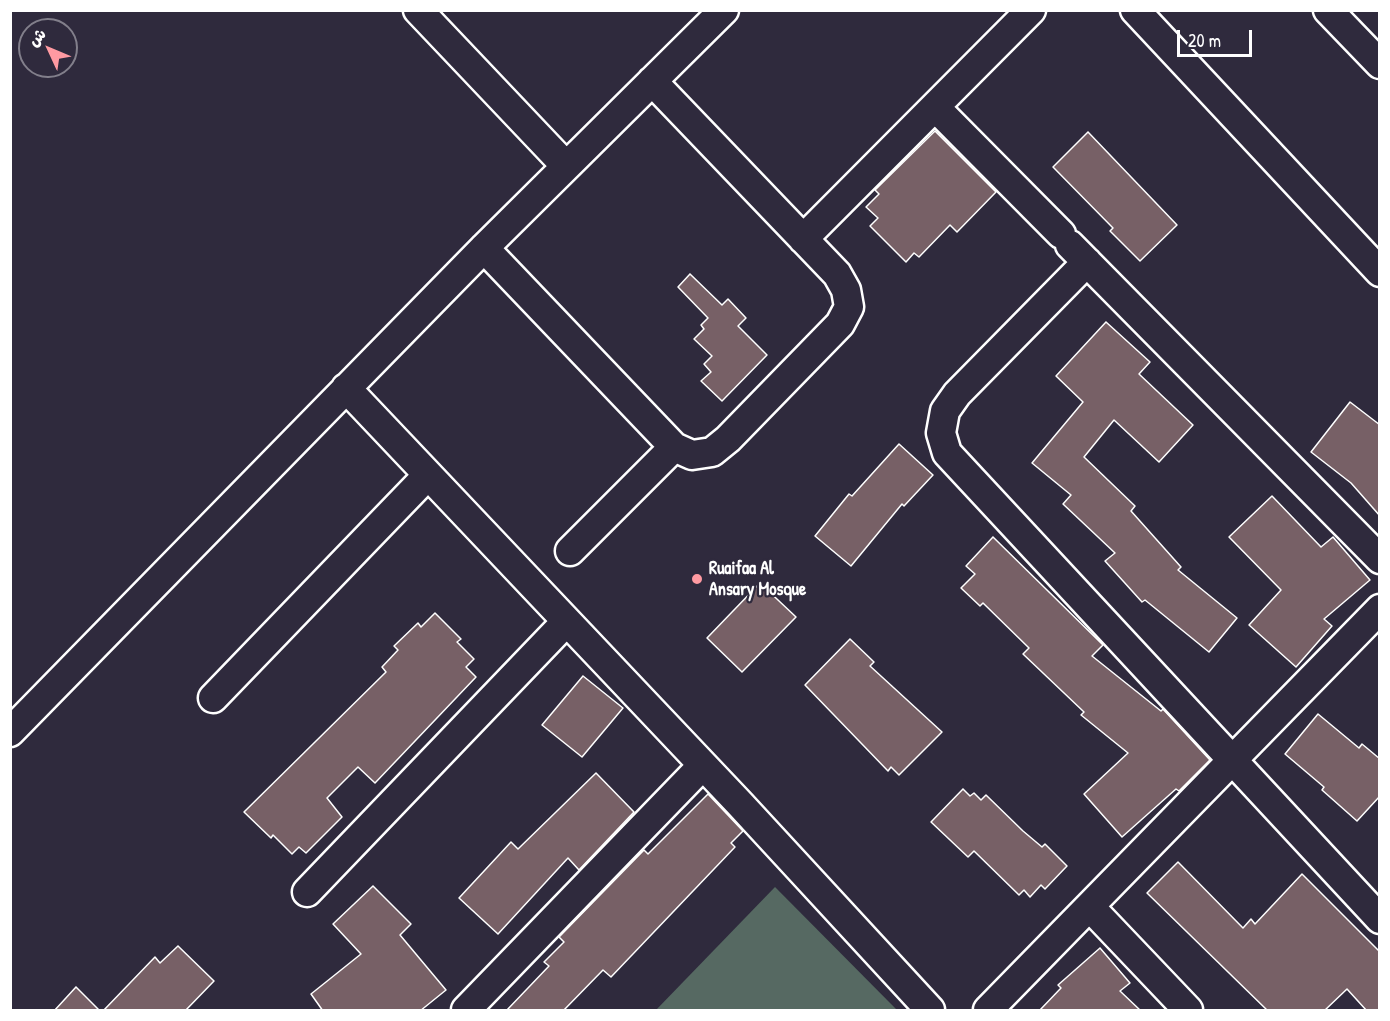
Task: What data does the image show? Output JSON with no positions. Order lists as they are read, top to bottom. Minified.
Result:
{"places":["Ruaifaa Al Ansary Mosque"],"scale_bar":"20 m","north":"top left"}
